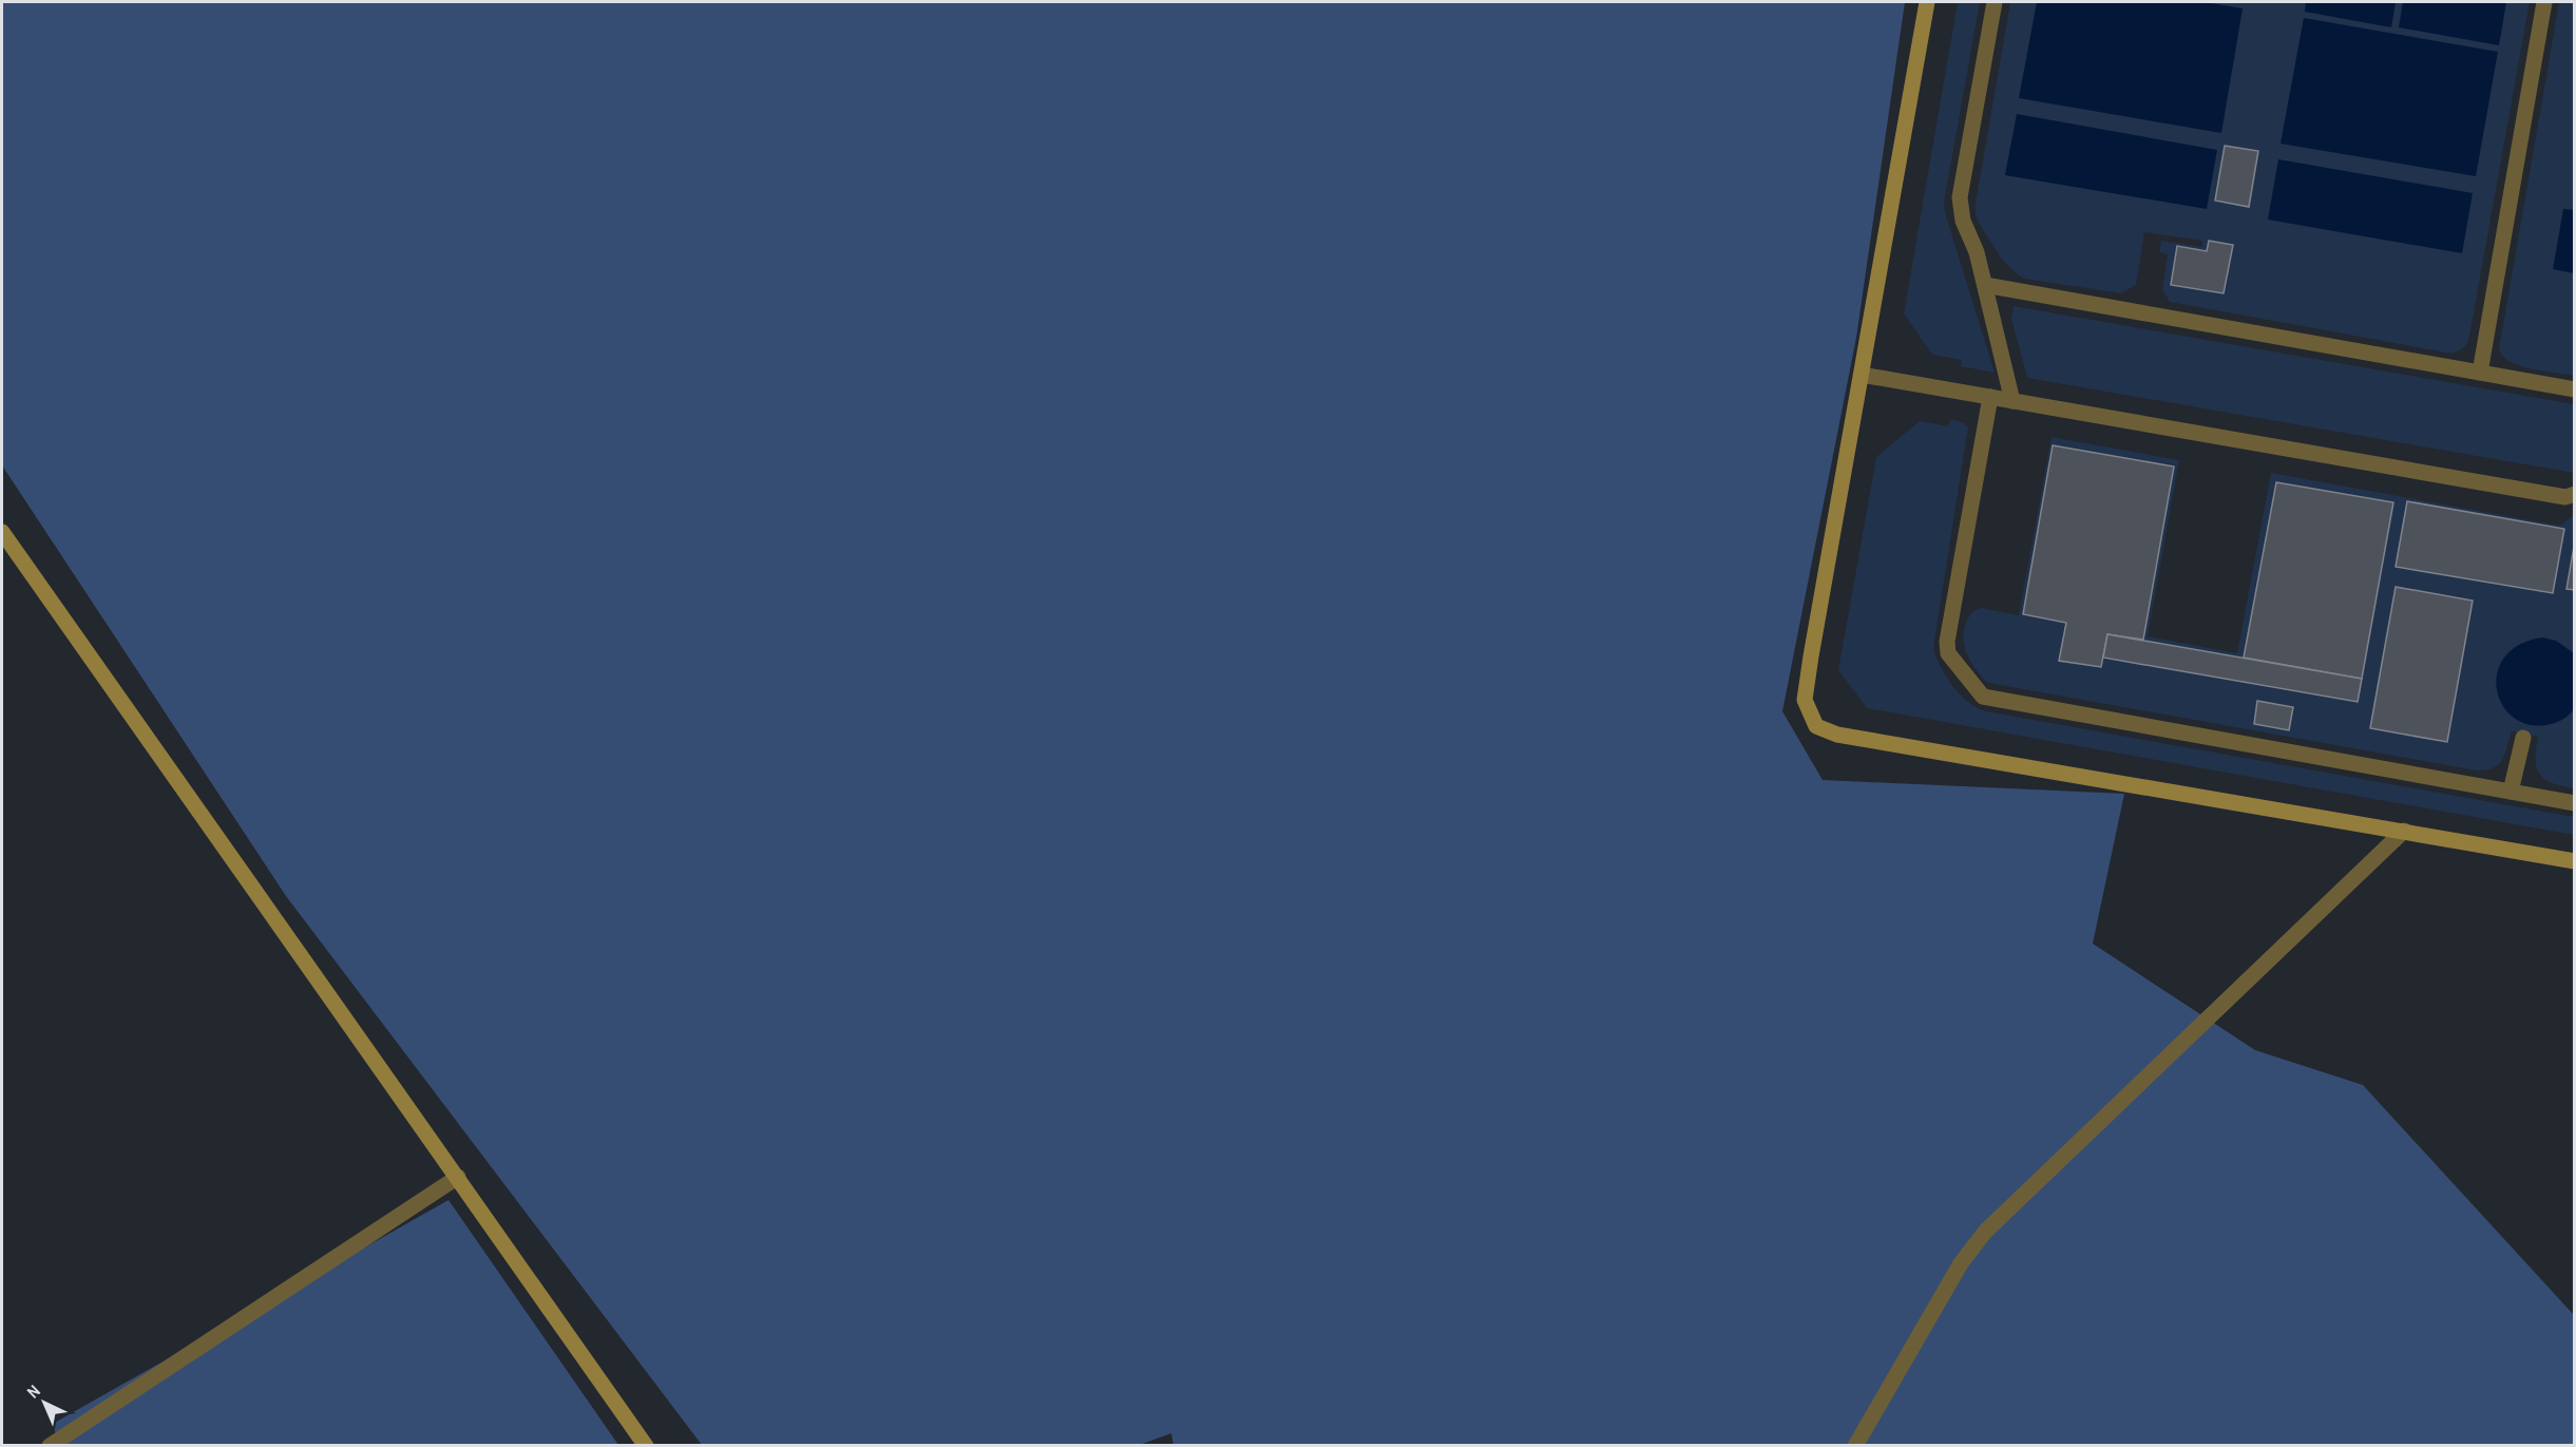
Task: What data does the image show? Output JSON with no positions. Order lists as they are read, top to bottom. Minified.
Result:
{"north":"top left"}
